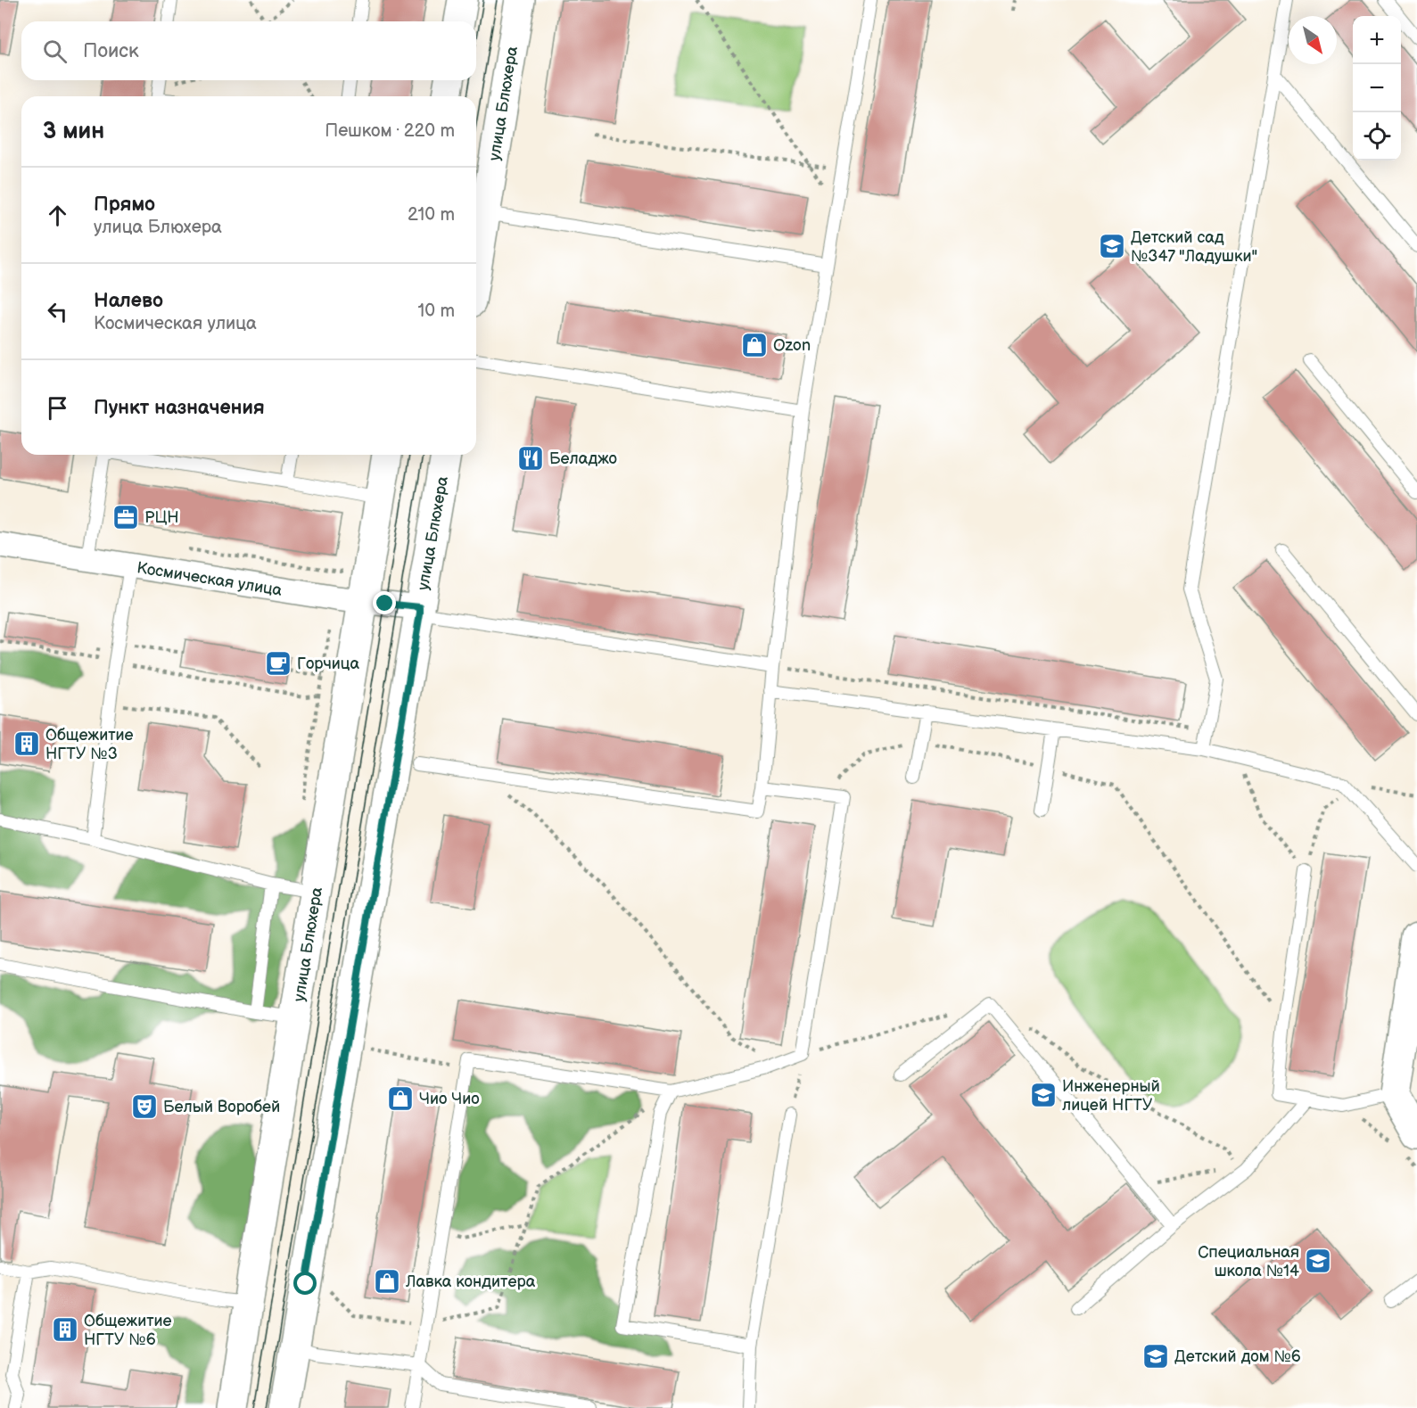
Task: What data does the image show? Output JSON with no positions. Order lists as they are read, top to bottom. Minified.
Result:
{"streets":{"street":["улица Блюхера","Космическая улица"]},"crossings":[["улица Блюхера","Космическая улица"]],"places":{"school or university":["Детский сад №347 \"Ладушки\"","Инженерный лицей НГТУ","Специальная школа №14","Детский дом №6"],"shop":["Ozon","Чио Чио","Лавка кондитера"],"restaurant":["Беладжо"],"office":["РЦН"],"cafe":["Горчица"],"building":["Общежитие НГТУ №3","Общежитие НГТУ №6"],"theatre":["Белый Воробей"]},"north":"bottom right","page":{"map_buttons":["+","−"],"search":"Поиск","heading":["3 мин","Пешком · 220 m"],"list":[["Прямо","улица Блюхера","210 m"],["Налево","Космическая улица","10 m"],"Пункт назначения"]}}
